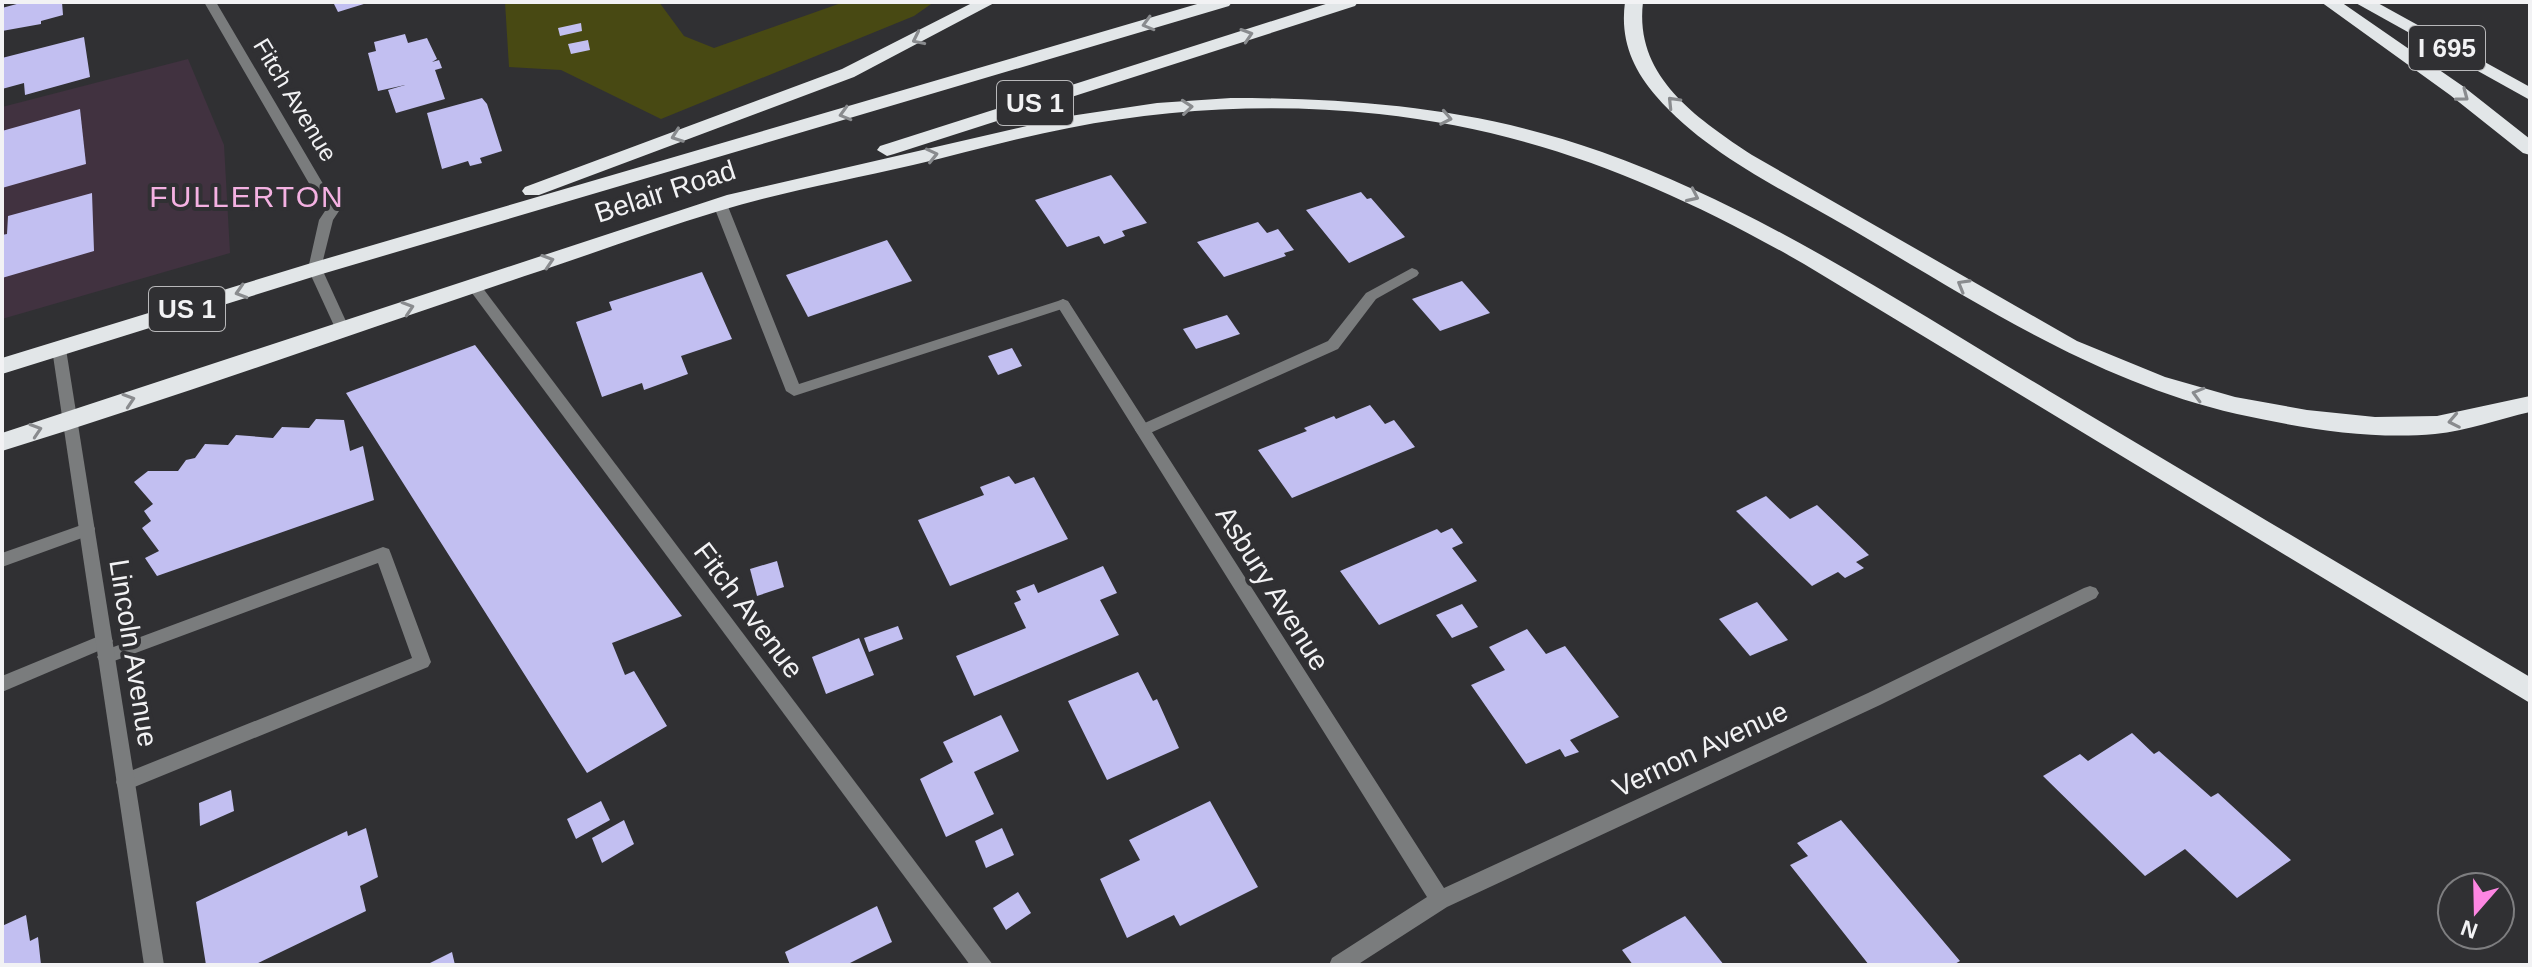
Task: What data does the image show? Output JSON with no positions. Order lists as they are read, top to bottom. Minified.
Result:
{"streets":{"highway":["I 695","US 1","Belair Road"],"street":["Fitch Avenue","Asbury Avenue","Lincoln Avenue","Vernon Avenue"]},"crossings":[["Fitch Avenue","Belair Road"],["Belair Road","Asbury Avenue"],["Belair Road","Lincoln Avenue"],["Asbury Avenue","Vernon Avenue"]],"districts":["FULLERTON"],"north":"bottom"}
